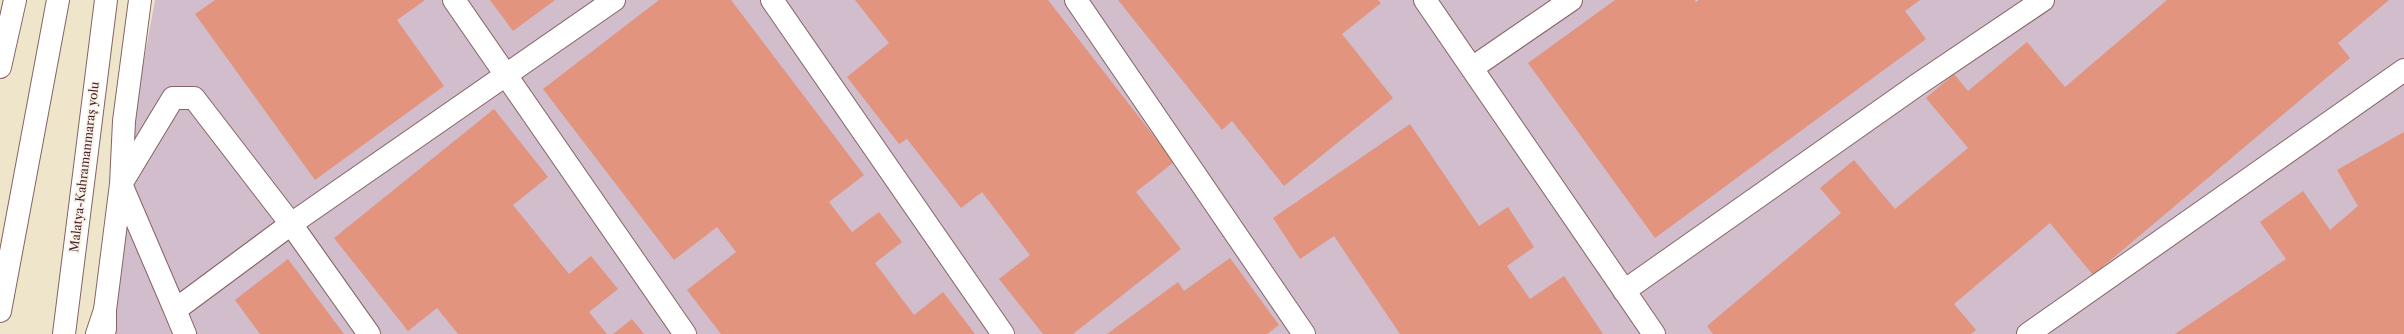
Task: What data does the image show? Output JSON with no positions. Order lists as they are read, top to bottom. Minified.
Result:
{"streets":{"main road":["Malatya-Kahramanmaraş yolu"]}}
